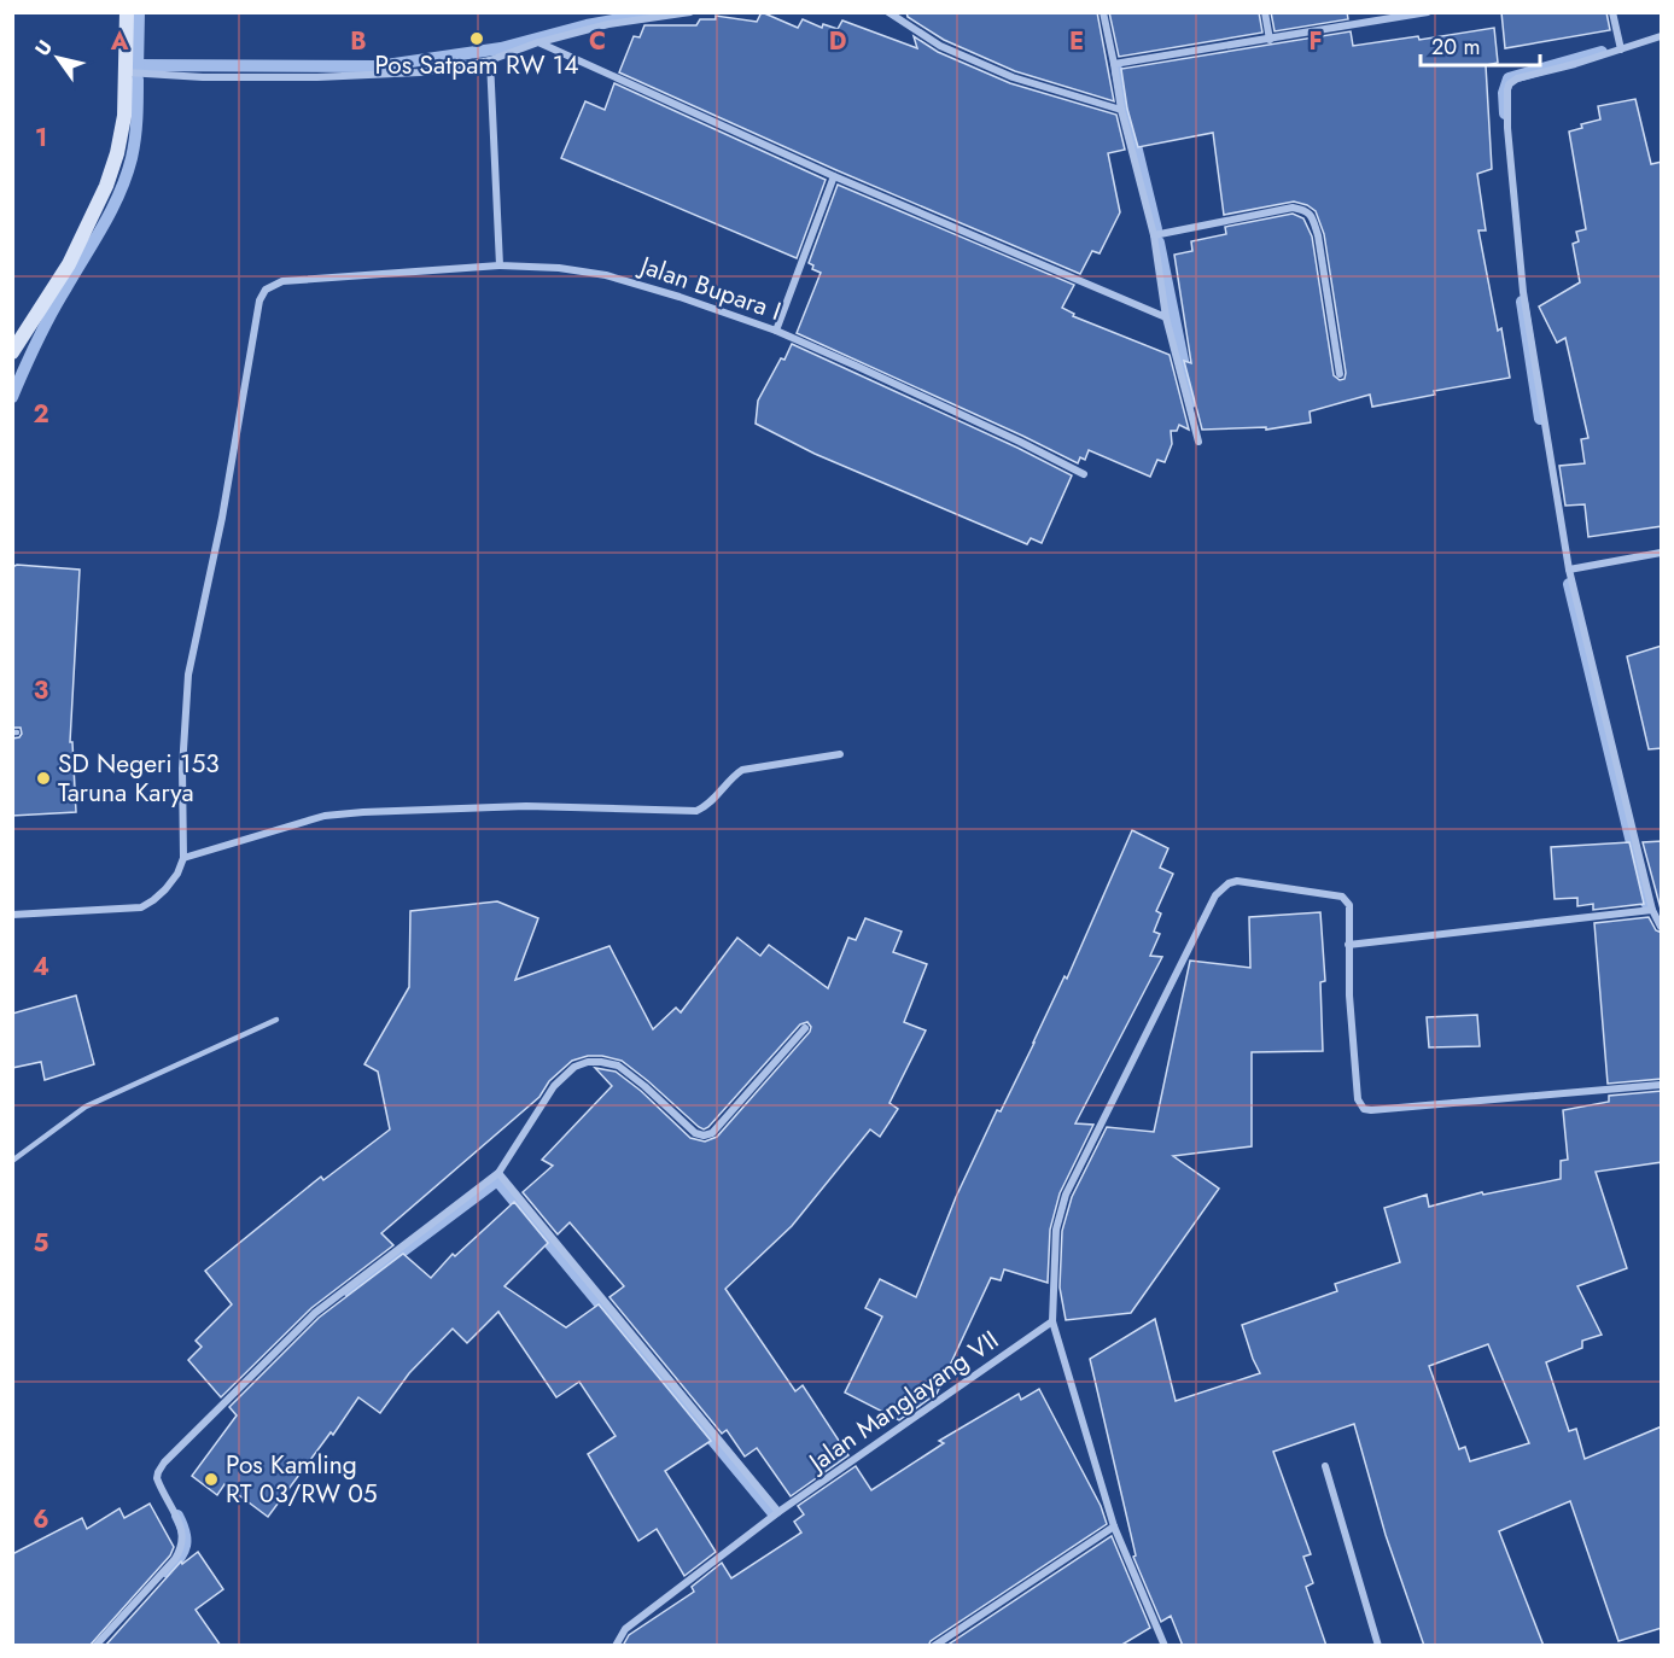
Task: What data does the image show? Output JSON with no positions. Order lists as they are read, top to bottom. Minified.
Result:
{"streets":{"street":["Jalan Bupara I","Jalan Manglayang VII"]},"places":["Pos Satpam RW 14","SD Negeri 153 Taruna Karya","Pos Kamling RT 03/RW 05"],"scale_bar":"20 m","north":"top left","grid":{"columns":["A","B","C","D","E","F"],"rows":["1","2","3","4","5","6"]}}
